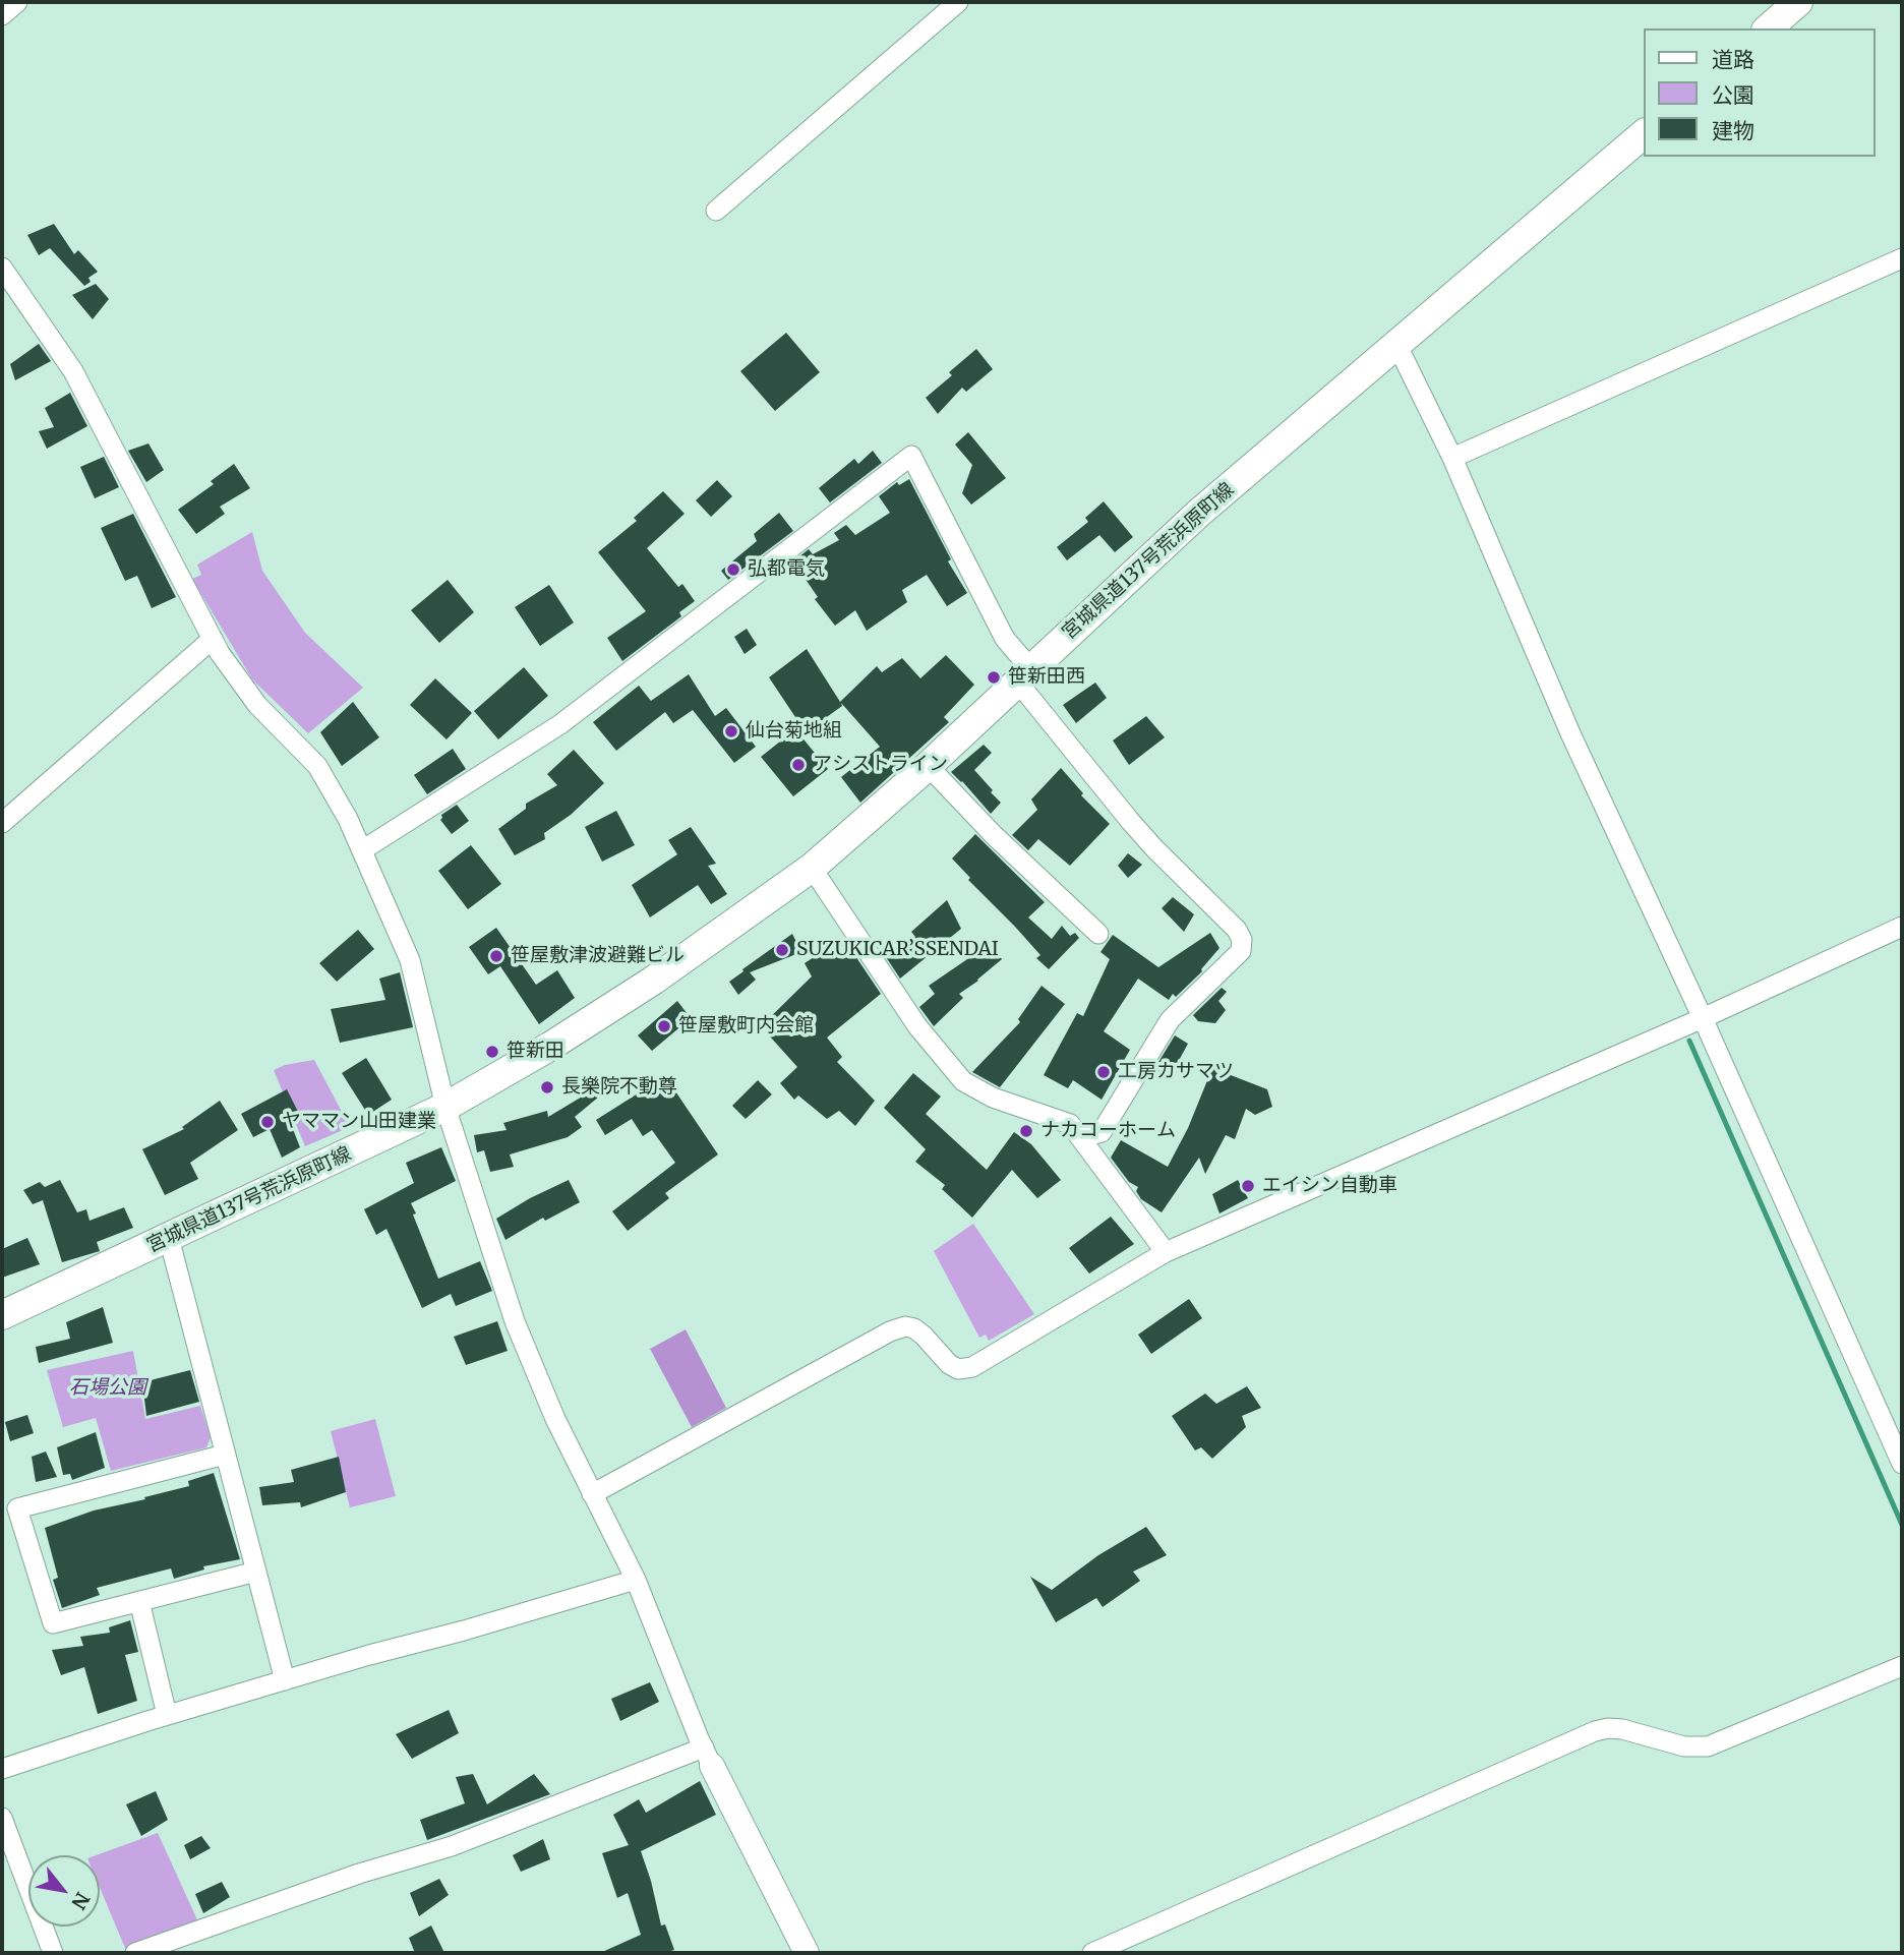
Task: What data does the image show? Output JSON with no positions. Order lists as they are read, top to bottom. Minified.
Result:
{"streets":{"main road":["宮城県道137号荒浜原町線"]},"parks":["石場公園"],"places":["弘都電気","笹新田西","仙台菊地組","アシストライン","SUZUKICAR’SSENDAI","笹屋敷津波避難ビル","笹屋敷町内会館","笹新田","工房カサマツ","長樂院不動尊","ヤママン山田建業","ナカコーホーム","エイシン自動車"],"legend":["道路","公園","建物"],"north":"bottom right"}
